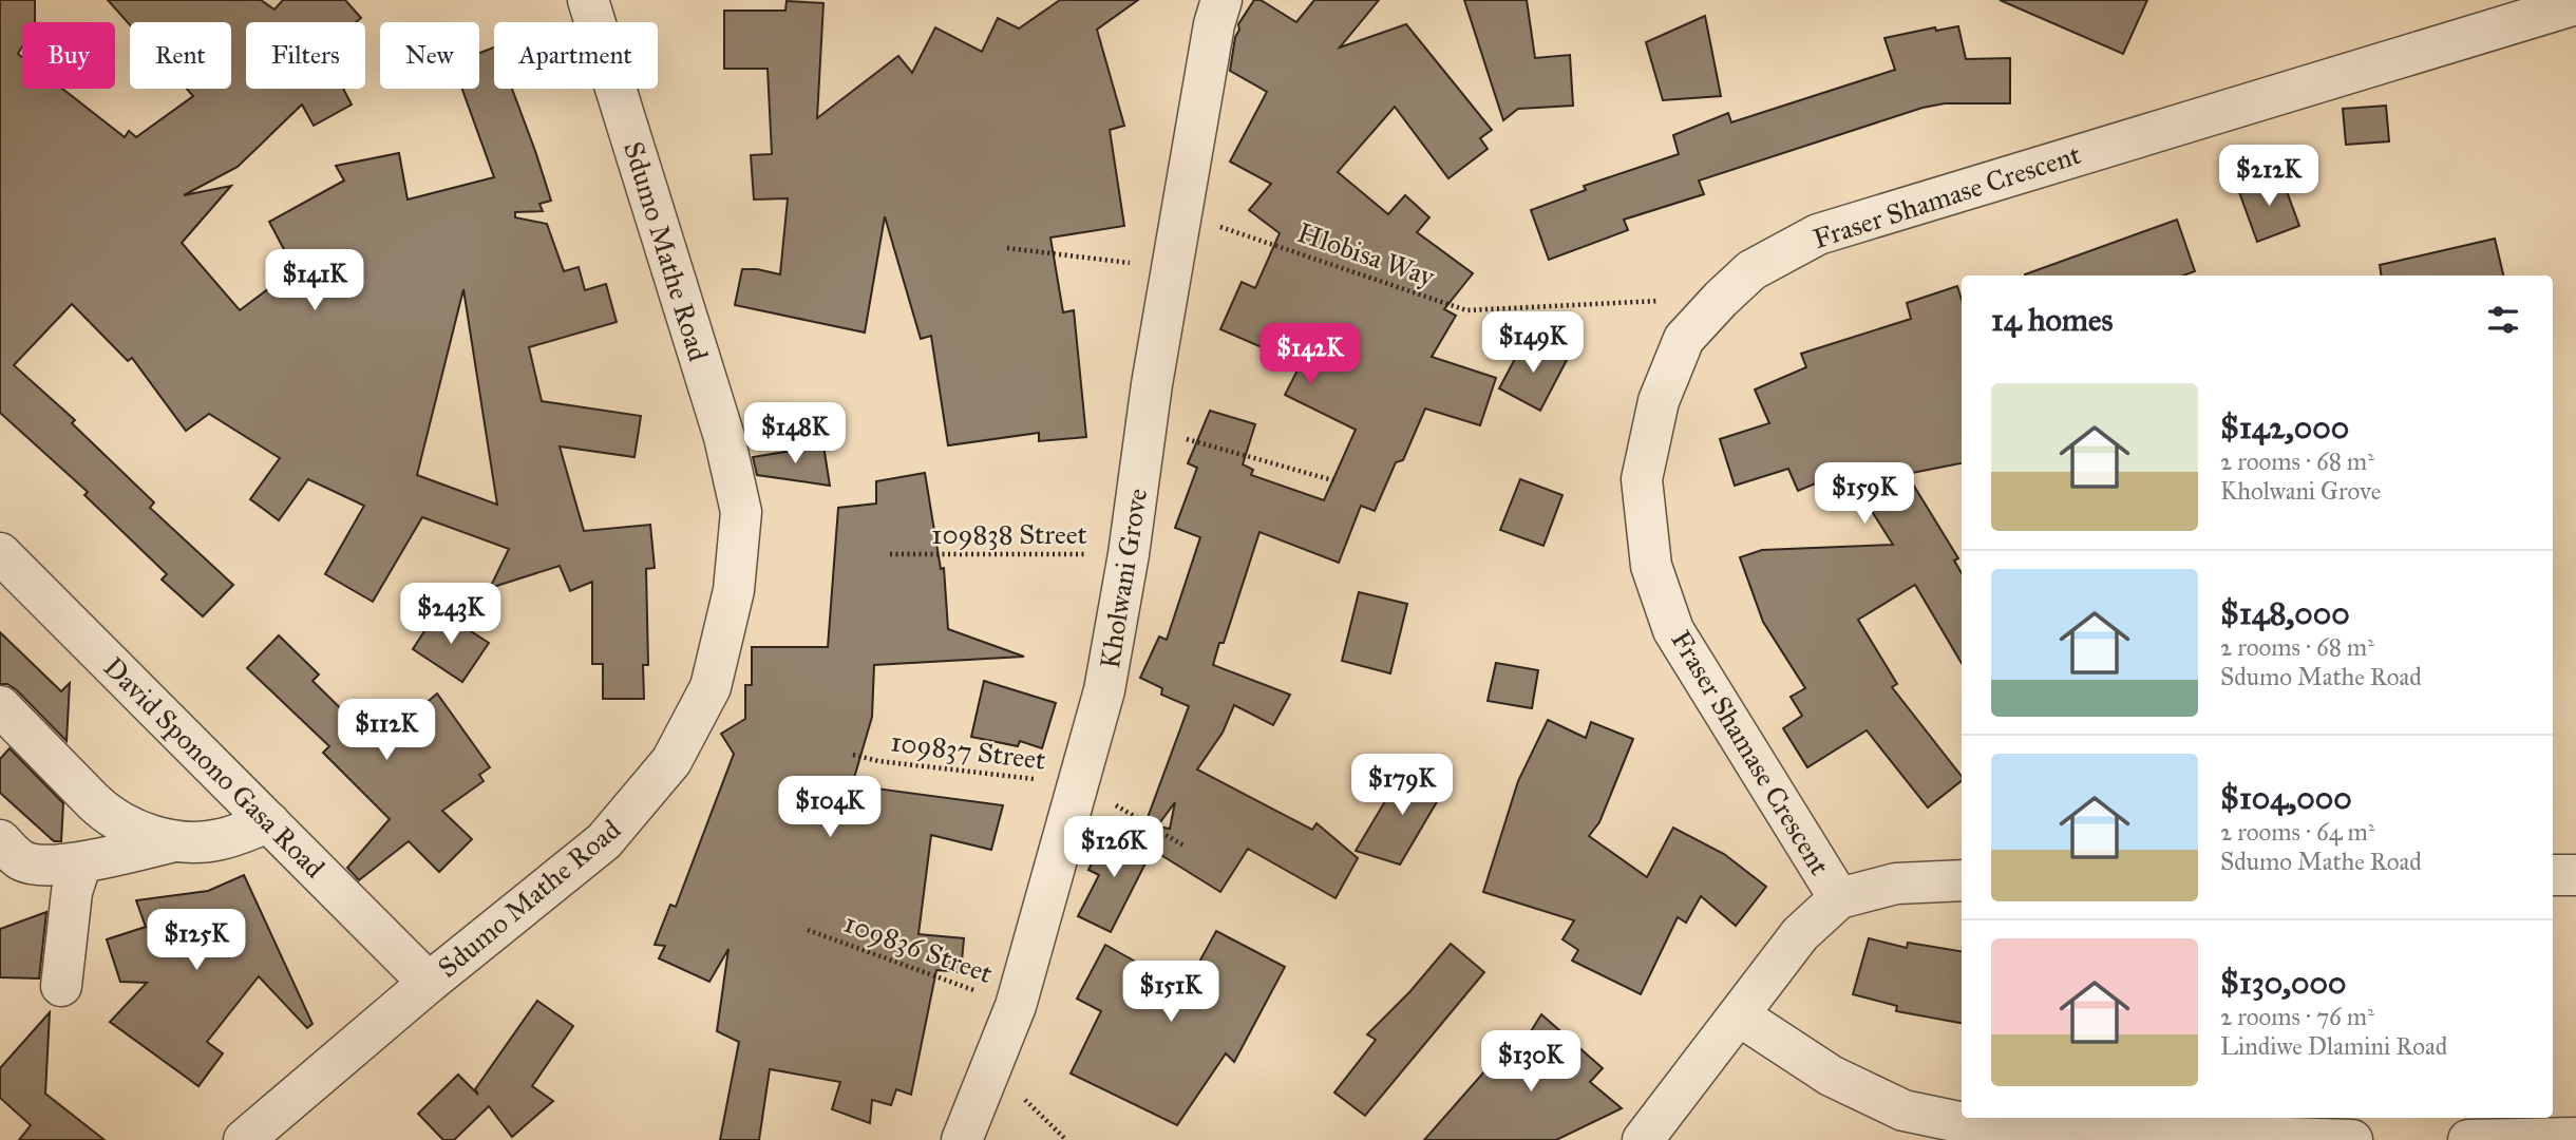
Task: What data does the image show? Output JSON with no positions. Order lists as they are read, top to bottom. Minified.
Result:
{"streets":{"street":["Fraser Shamase Crescent","Sdumo Mathe Road","Kholwani Grove","David Sponono Gasa Road"],"path":["Hlobisa Way","109838 Street","109837 Street","109836 Street"]},"crossings":[["Fraser Shamase Crescent","Hlobisa Way"],["Sdumo Mathe Road","David Sponono Gasa Road"],["Hlobisa Way","Kholwani Grove"],["109838 Street","Kholwani Grove"],["Kholwani Grove","109837 Street"],["Kholwani Grove","109836 Street"]],"page":{"chip":["Buy","Rent","Filters","New","Apartment"],"price":["$212K","$141K","$149K","$142K","$148K","$159K","$243K","$112K","$179K","$104K","$126K","$125K","$151K","$130K"],"heading":"14 homes","list":[{"name":"$142,000","note":"2 rooms · 68 m² · Kholwani Grove"},{"name":"$148,000","note":"2 rooms · 68 m² · Sdumo Mathe Road"},{"name":"$104,000","note":"2 rooms · 64 m² · Sdumo Mathe Road"},{"name":"$130,000","note":"2 rooms · 76 m² · Lindiwe Dlamini Road"}]}}
